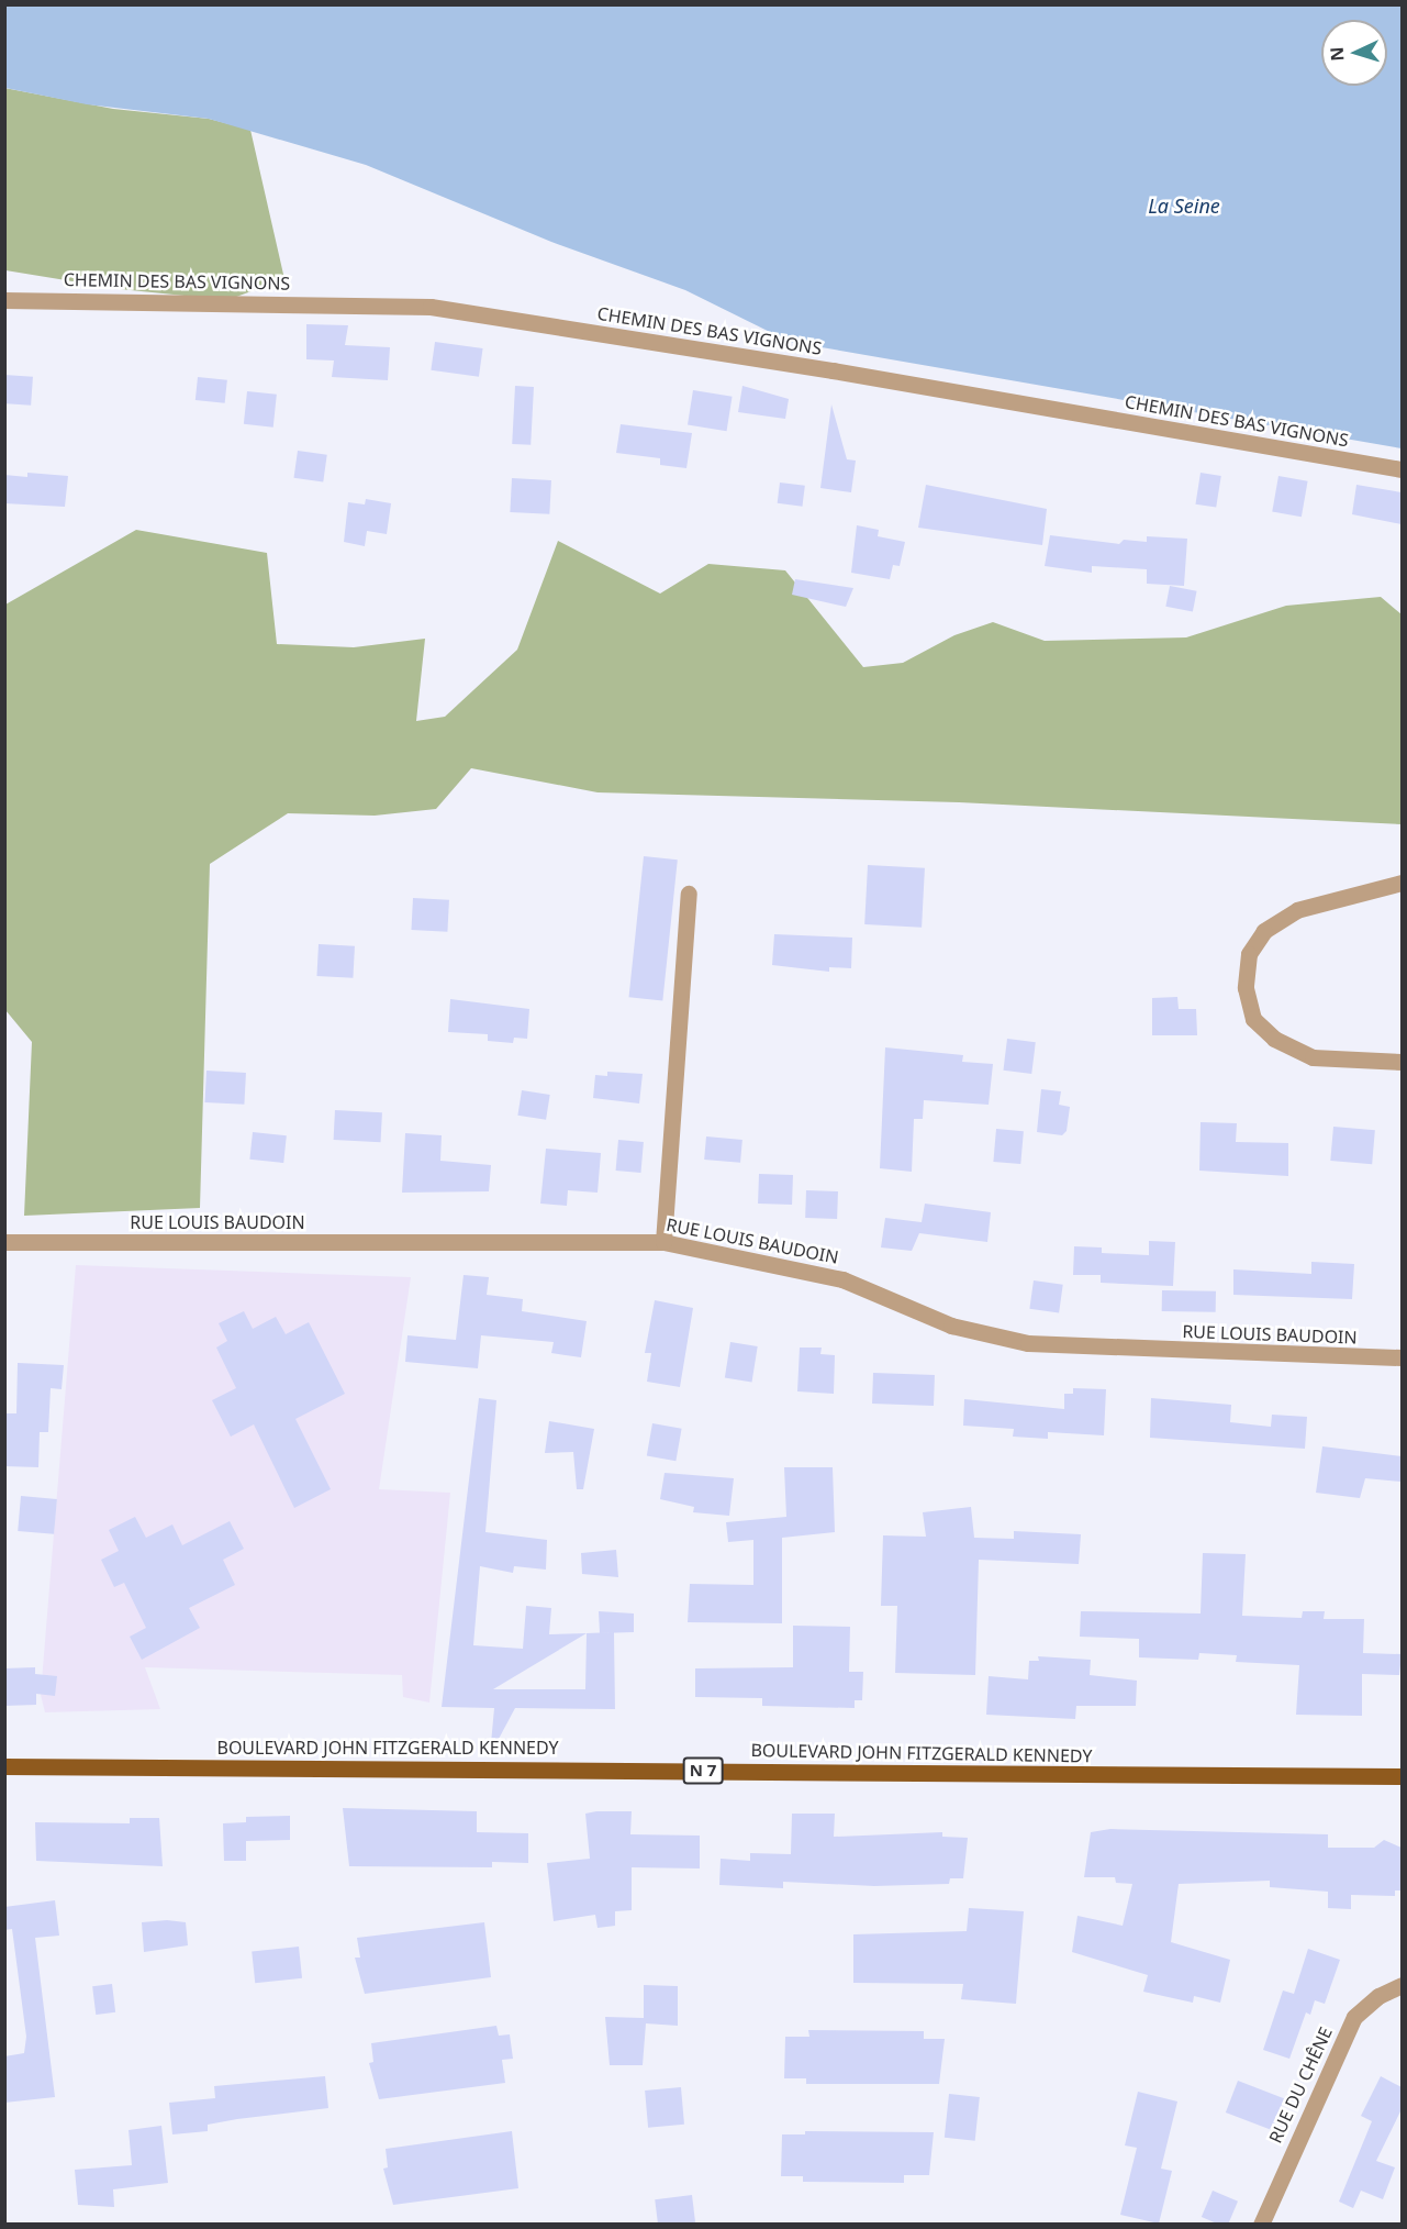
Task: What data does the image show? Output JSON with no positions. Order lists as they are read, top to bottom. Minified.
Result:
{"streets":{"main road":["BOULEVARD JOHN FITZGERALD KENNEDY","N 7"],"street":["CHEMIN DES BAS VIGNONS","RUE LOUIS BAUDOIN","RUE DU CHÊNE"]},"water":["La Seine"],"north":"left"}
